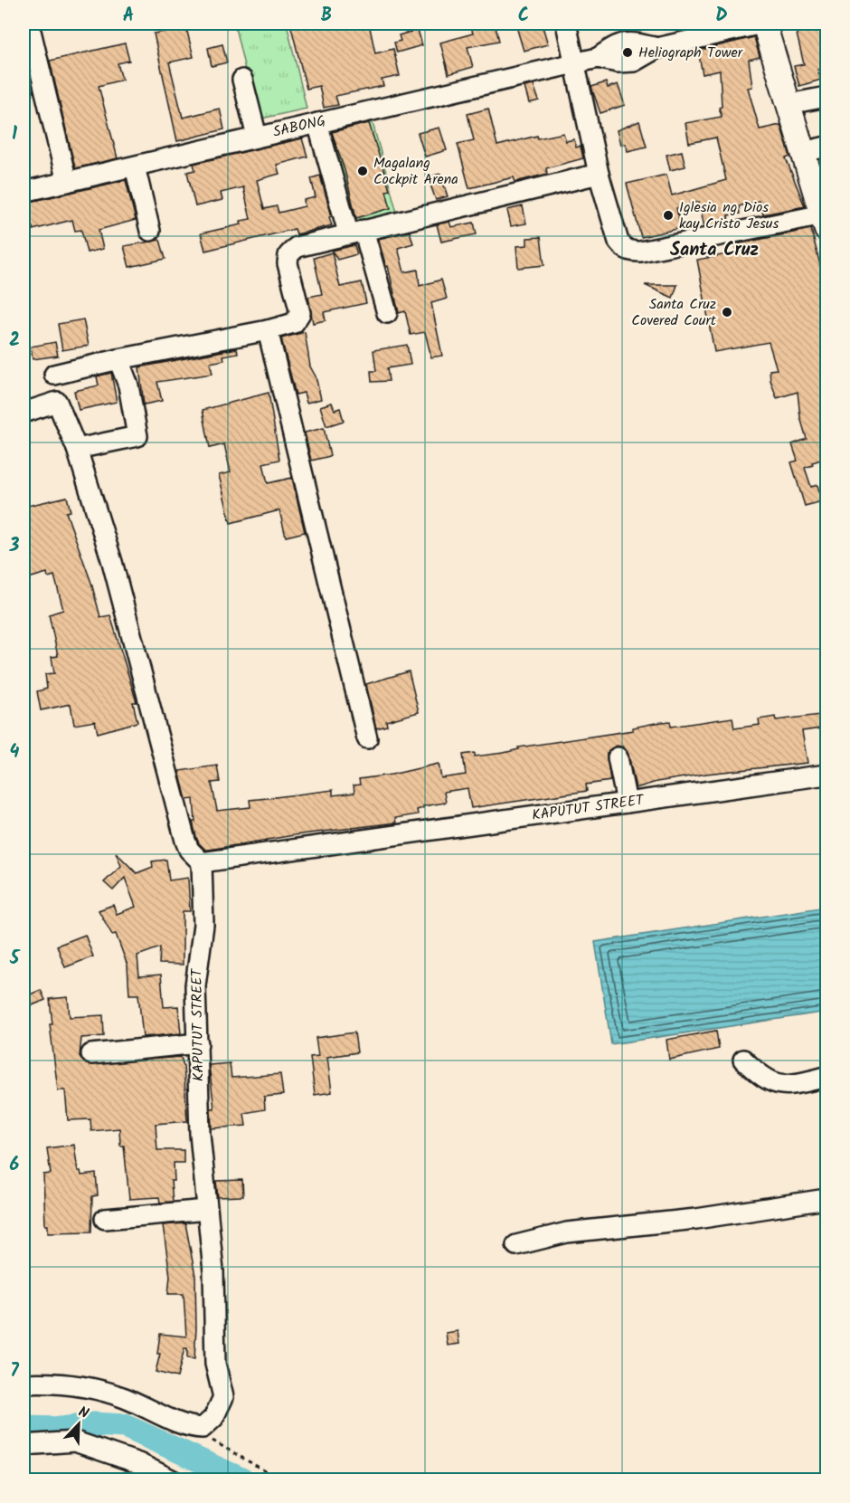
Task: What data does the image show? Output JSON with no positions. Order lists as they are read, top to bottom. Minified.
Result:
{"streets":{"street":["SABONG","KAPUTUT STREET"]},"districts":["Santa Cruz"],"places":["Heliograph Tower","Magalang Cockpit Arena","Iglesia ng Dios kay Cristo Jesus","Santa Cruz Covered Court"],"north":"top right","grid":{"columns":["A","B","C","D"],"rows":["1","2","3","4","5","6","7"]}}
